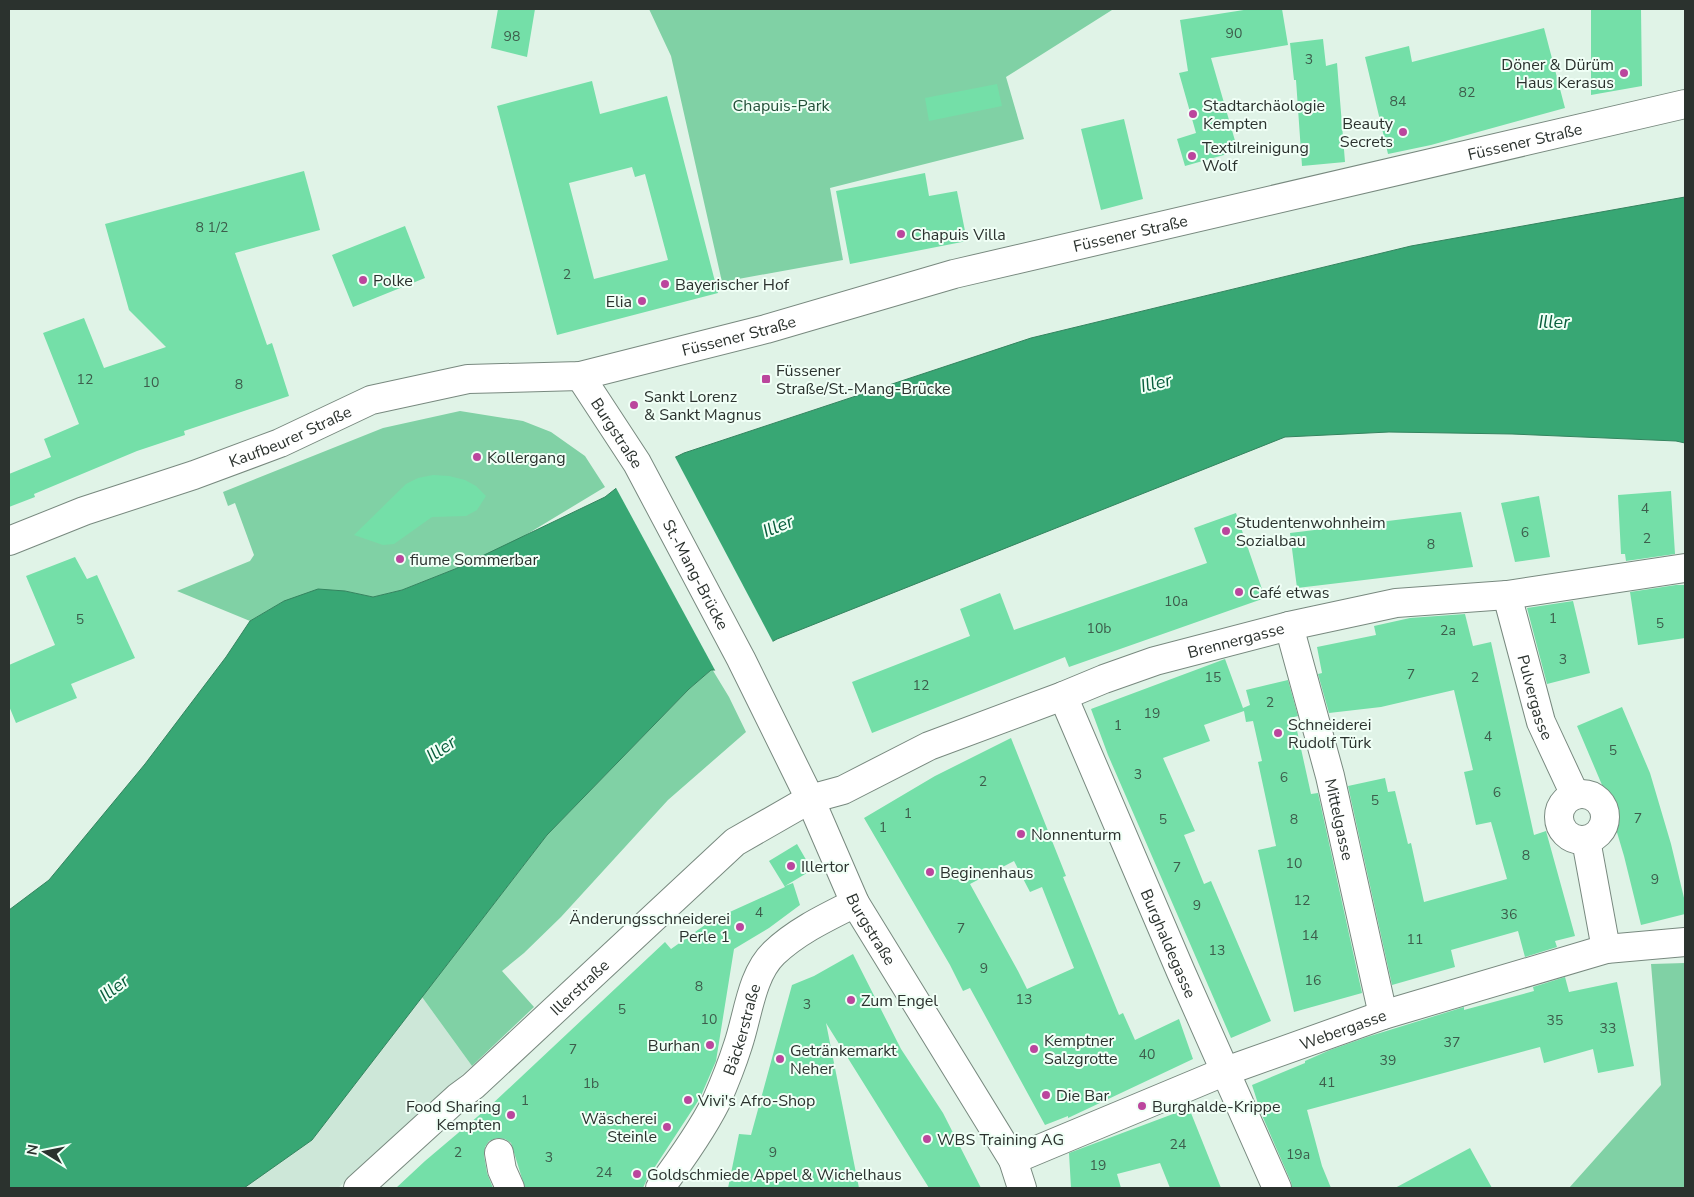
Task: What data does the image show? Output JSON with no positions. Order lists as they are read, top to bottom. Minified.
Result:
{"streets":{"street":["Füssener Straße","Burgstraße","Kaufbeurer Straße","St.-Mang-Brücke","Brennergasse","Pulvergasse","Mittelgasse","Burghaldegasse","Illerstraße","Bäckerstraße","Webergasse"]},"crossings":[["Füssener Straße","Burgstraße"],["Füssener Straße","Kaufbeurer Straße"],["Burgstraße","Kaufbeurer Straße"],["Burgstraße","St.-Mang-Brücke"],["Burgstraße","Brennergasse"],["Burgstraße","Illerstraße"],["Burgstraße","Bäckerstraße"],["Burgstraße","Webergasse"],["Brennergasse","Pulvergasse"],["Brennergasse","Mittelgasse"],["Brennergasse","Burghaldegasse"],["Brennergasse","Illerstraße"],["Pulvergasse","Webergasse"],["Mittelgasse","Webergasse"],["Burghaldegasse","Webergasse"]],"water":["Iller"],"parks":["Chapuis-Park"],"places":{"other":["Döner & Dürüm Haus Kerasus","Stadtarchäologie Kempten","Beauty Secrets","Textilreinigung Wolf","Chapuis Villa","Polke","Bayerischer Hof","Elia","Sankt Lorenz & Sankt Magnus","Kollergang","Studentenwohnheim Sozialbau","fiume Sommerbar","Café etwas","Schneiderei Rudolf Türk","Nonnenturm","Illertor","Beginenhaus","Änderungsschneiderei Perle 1","Zum Engel","Burhan","Kemptner Salzgrotte","Getränkemarkt Neher","Die Bar","Vivi's Afro-Shop","Burghalde-Krippe","Food Sharing Kempten","Wäscherei Steinle","WBS Training AG","Goldschmiede Appel & Wichelhaus"],"transit":["Füssener Straße/St.-Mang-Brücke"]},"house_numbers":["90","98","3","82","84","8 1/2","2","12","10","8","4","6","2","8","10a","1","5","5","10b","2a","3","7","15","2","12","2","19","1","4","5","3","6","2","6","5","1","7","5","8","1","8","10","7","9","12","9","4","36","7","14","11","13","9","16","8","13","3","5","10","35","33","37","7","40","39","41","1b","1","24","2","9","19a","3","19","24"],"north":"left"}
